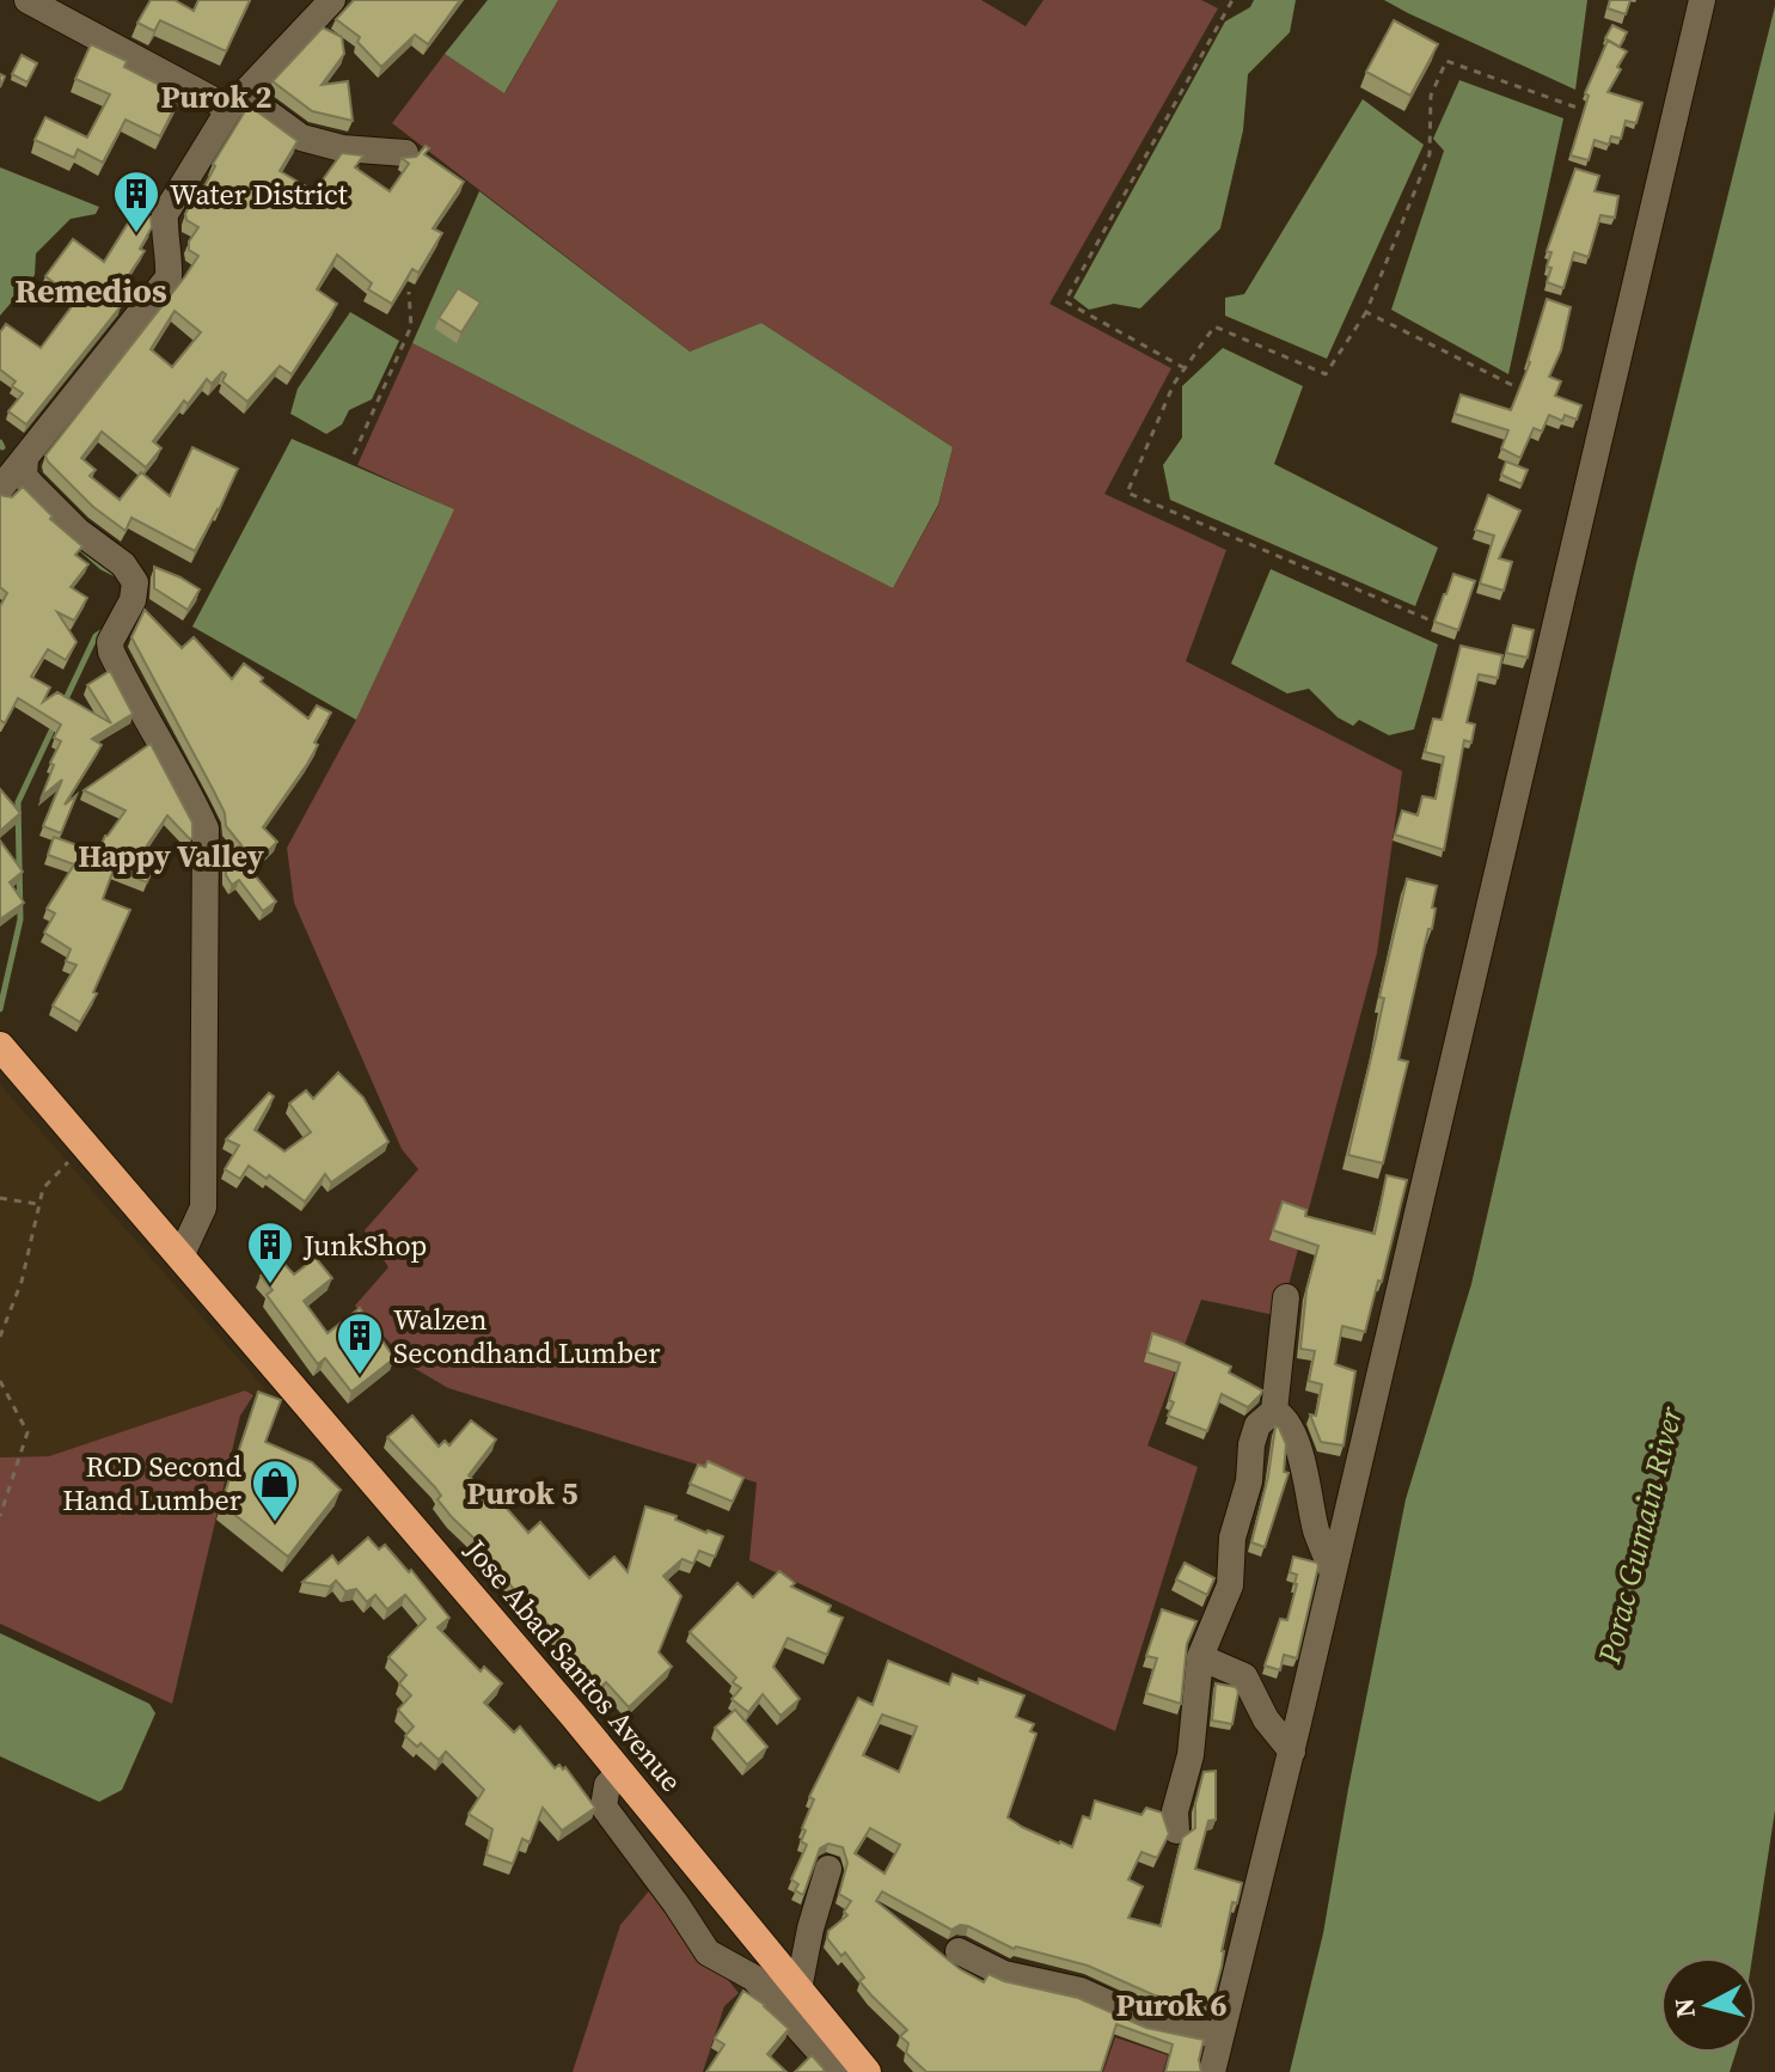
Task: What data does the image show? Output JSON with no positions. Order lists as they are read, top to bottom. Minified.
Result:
{"streets":{"highway":["Jose Abad Santos Avenue"]},"districts":["Purok 2","Remedios","Happy Valley","Purok 5","Purok 6"],"water":["Porac Gumain River"],"places":{"building":["Water District","JunkShop","Walzen Secondhand Lumber"],"shop":["RCD Second Hand Lumber"]},"north":"left"}
